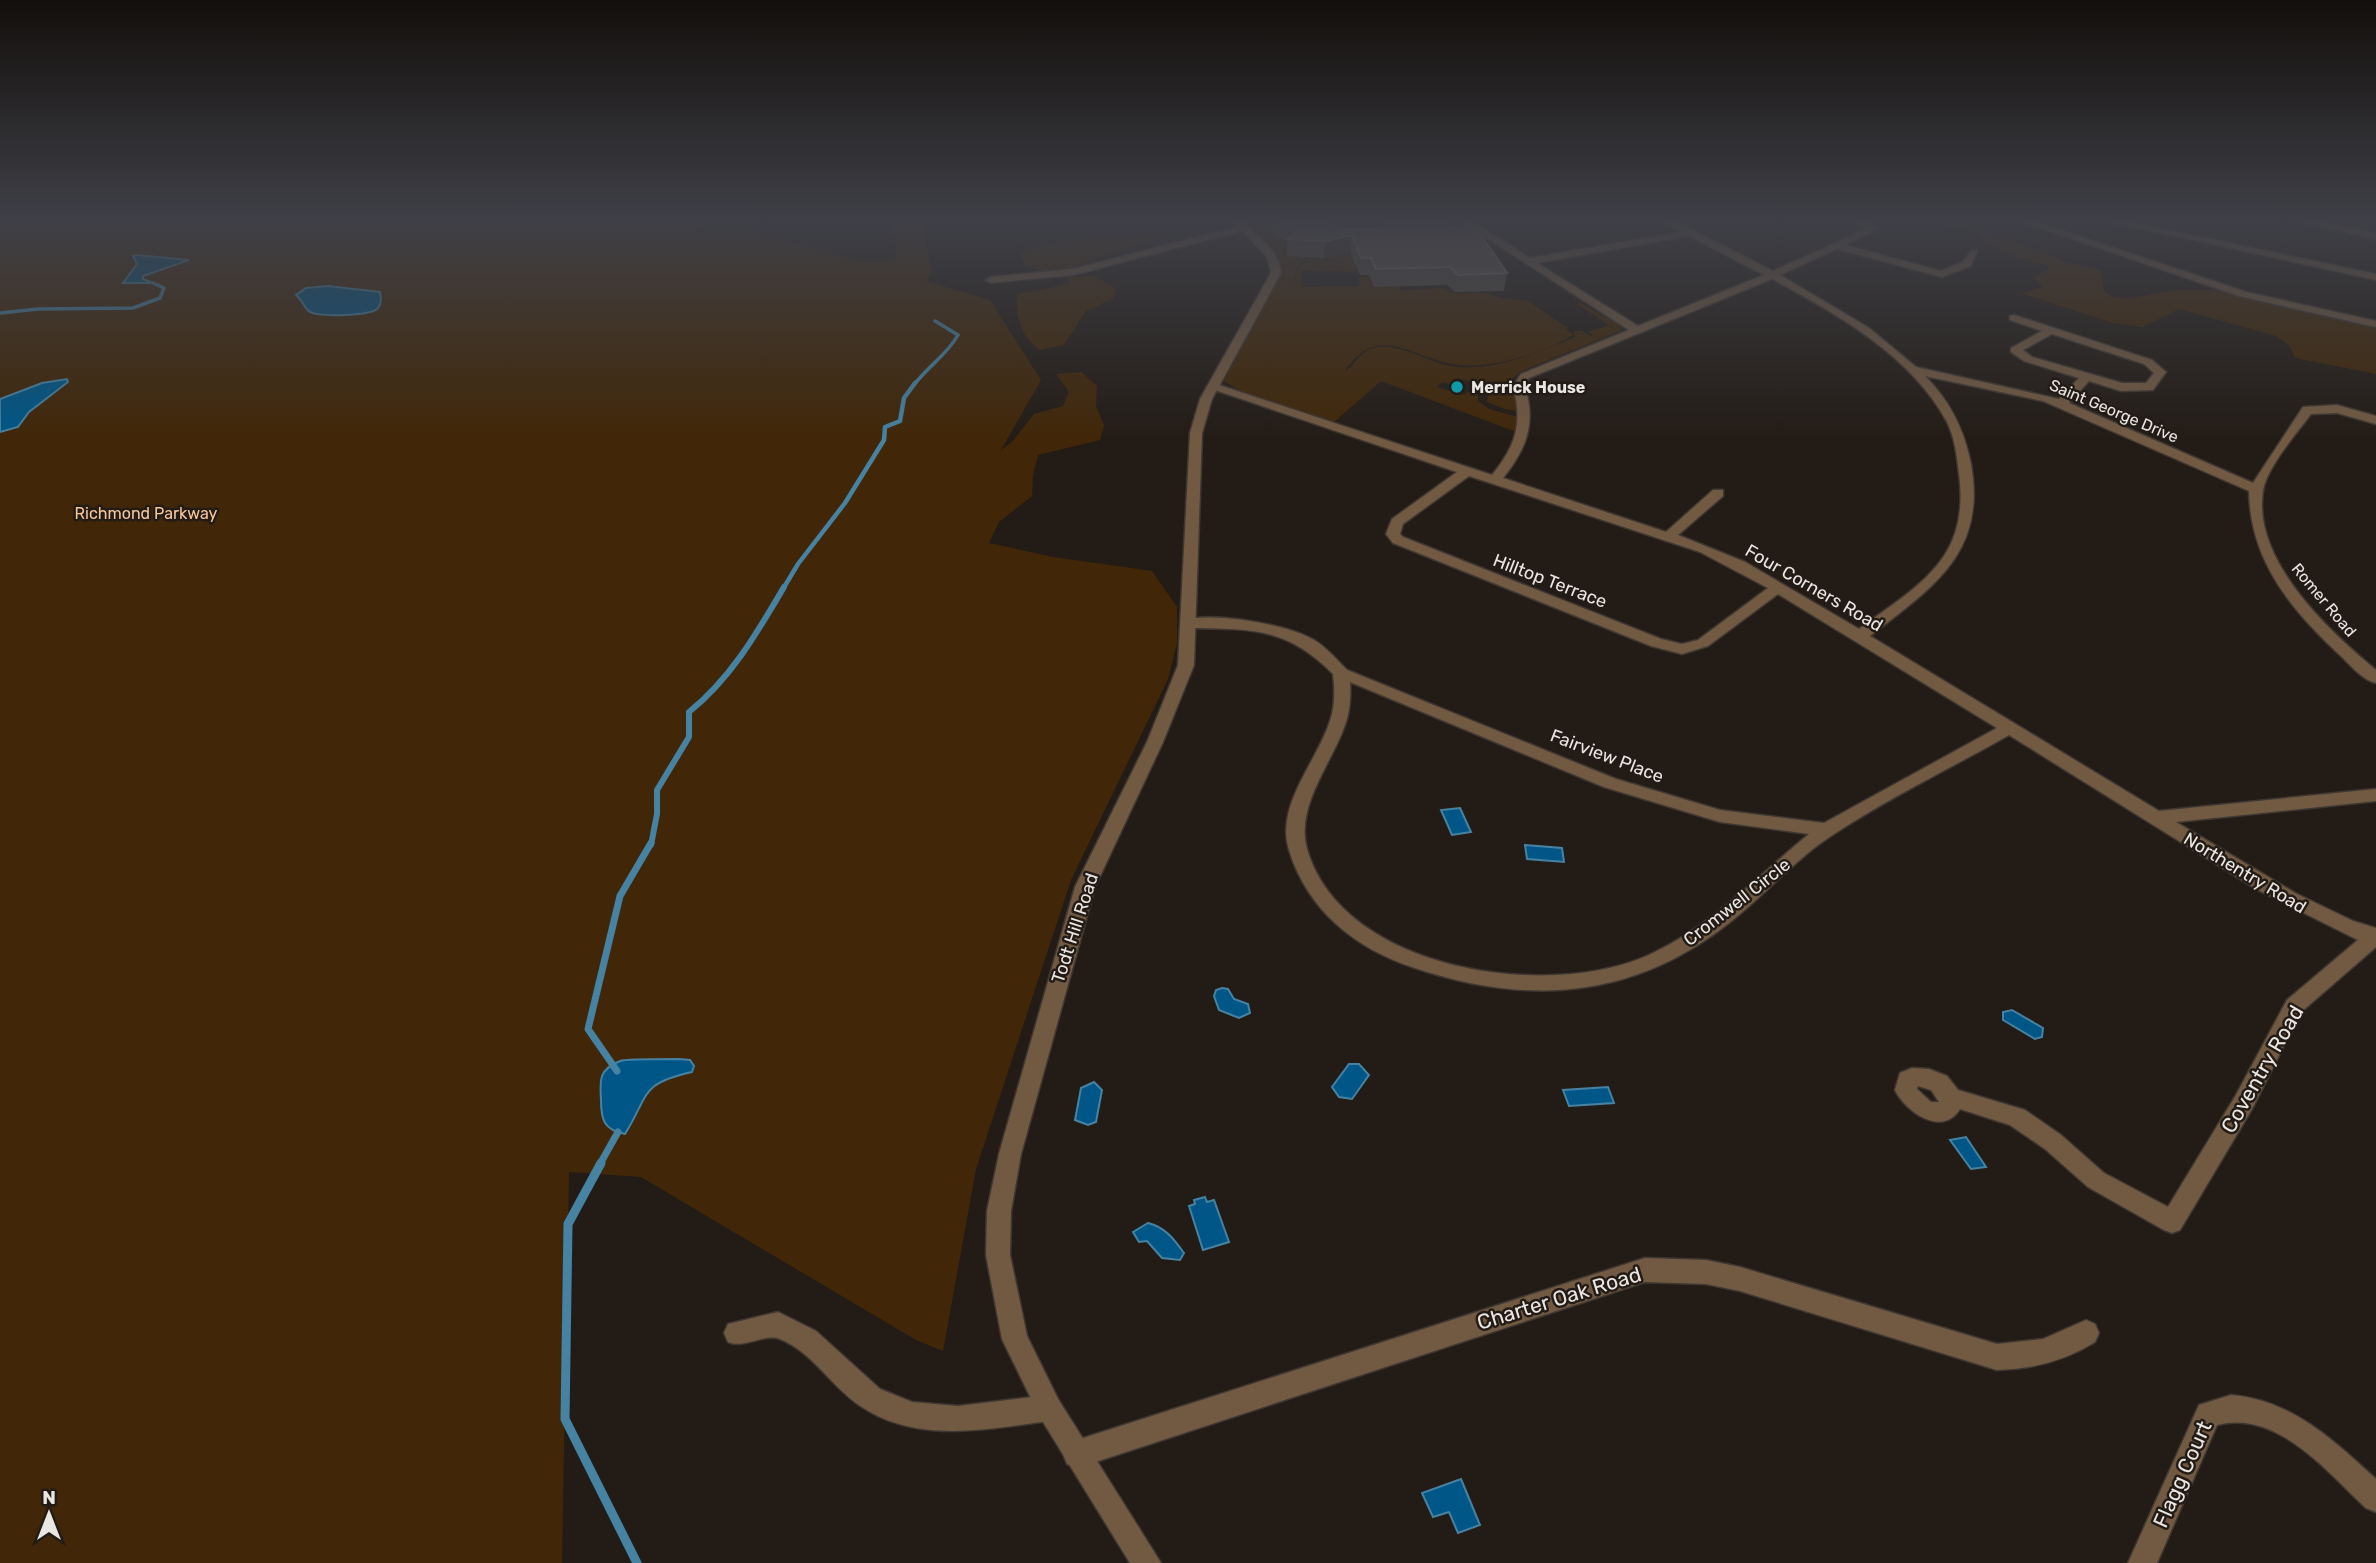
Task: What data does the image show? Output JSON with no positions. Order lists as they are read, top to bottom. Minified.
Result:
{"streets":{"street":["Saint George Drive","Hilltop Terrace","Four Corners Road","Romer Road","Fairview Place","Northentry Road","Cromwell Circle","Todt Hill Road","Coventry Road","Charter Oak Road","Flagg Court"]},"crossings":[["Saint George Drive","Romer Road"],["Hilltop Terrace","Four Corners Road"],["Four Corners Road","Northentry Road"],["Four Corners Road","Todt Hill Road"],["Fairview Place","Cromwell Circle"],["Fairview Place","Todt Hill Road"],["Northentry Road","Coventry Road"],["Todt Hill Road","Charter Oak Road"]],"parks":["Richmond Parkway"],"places":["Merrick House"],"north":"top"}
